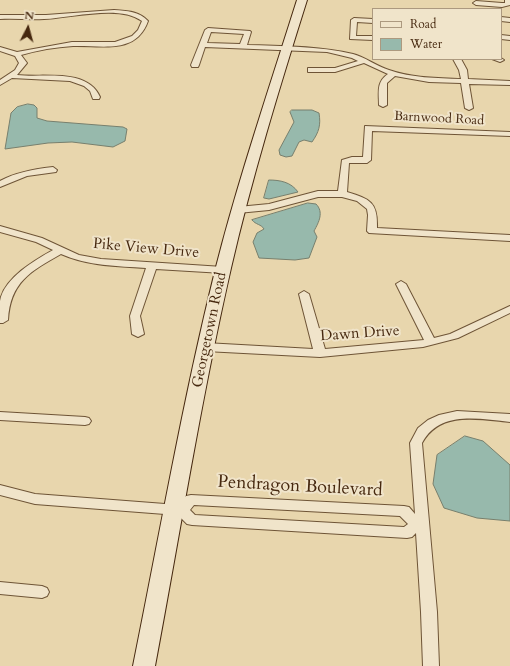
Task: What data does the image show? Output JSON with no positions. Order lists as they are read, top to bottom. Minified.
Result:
{"streets":{"main road":["Georgetown Road"],"street":["Barnwood Road","Pike View Drive","Dawn Drive","Pendragon Boulevard"]},"crossings":[["Pike View Drive","Georgetown Road"],["Georgetown Road","Dawn Drive"],["Georgetown Road","Pendragon Boulevard"]],"legend":["Road","Water"],"north":"top"}
